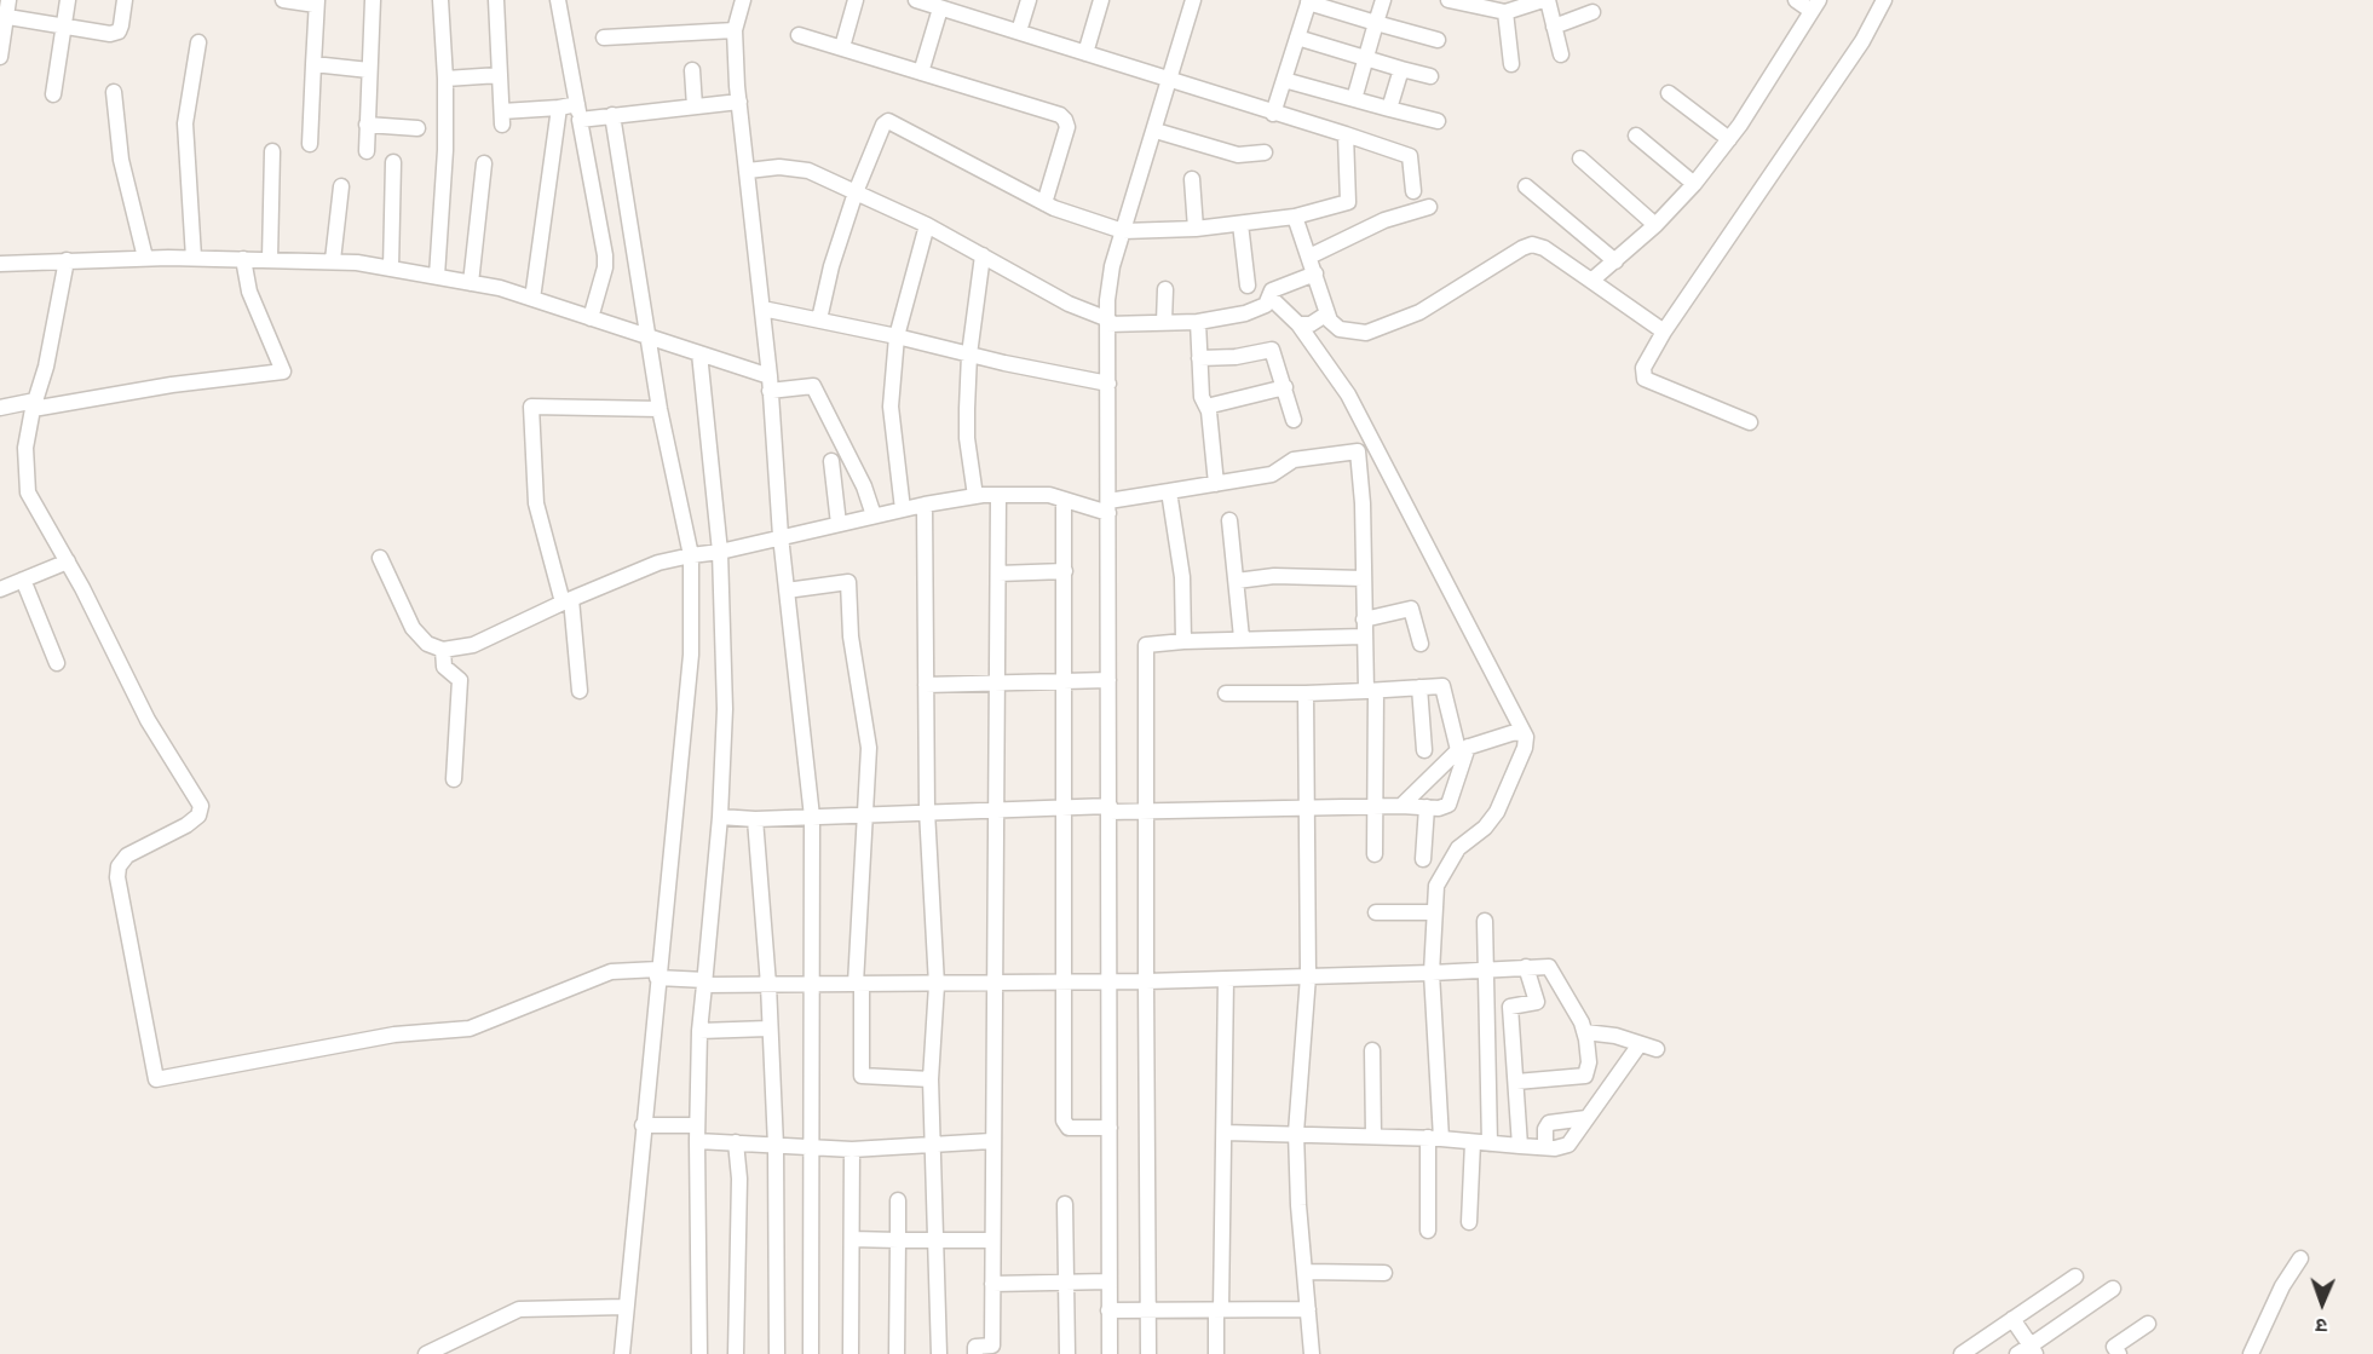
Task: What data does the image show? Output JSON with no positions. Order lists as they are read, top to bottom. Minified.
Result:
{"north":"bottom"}
